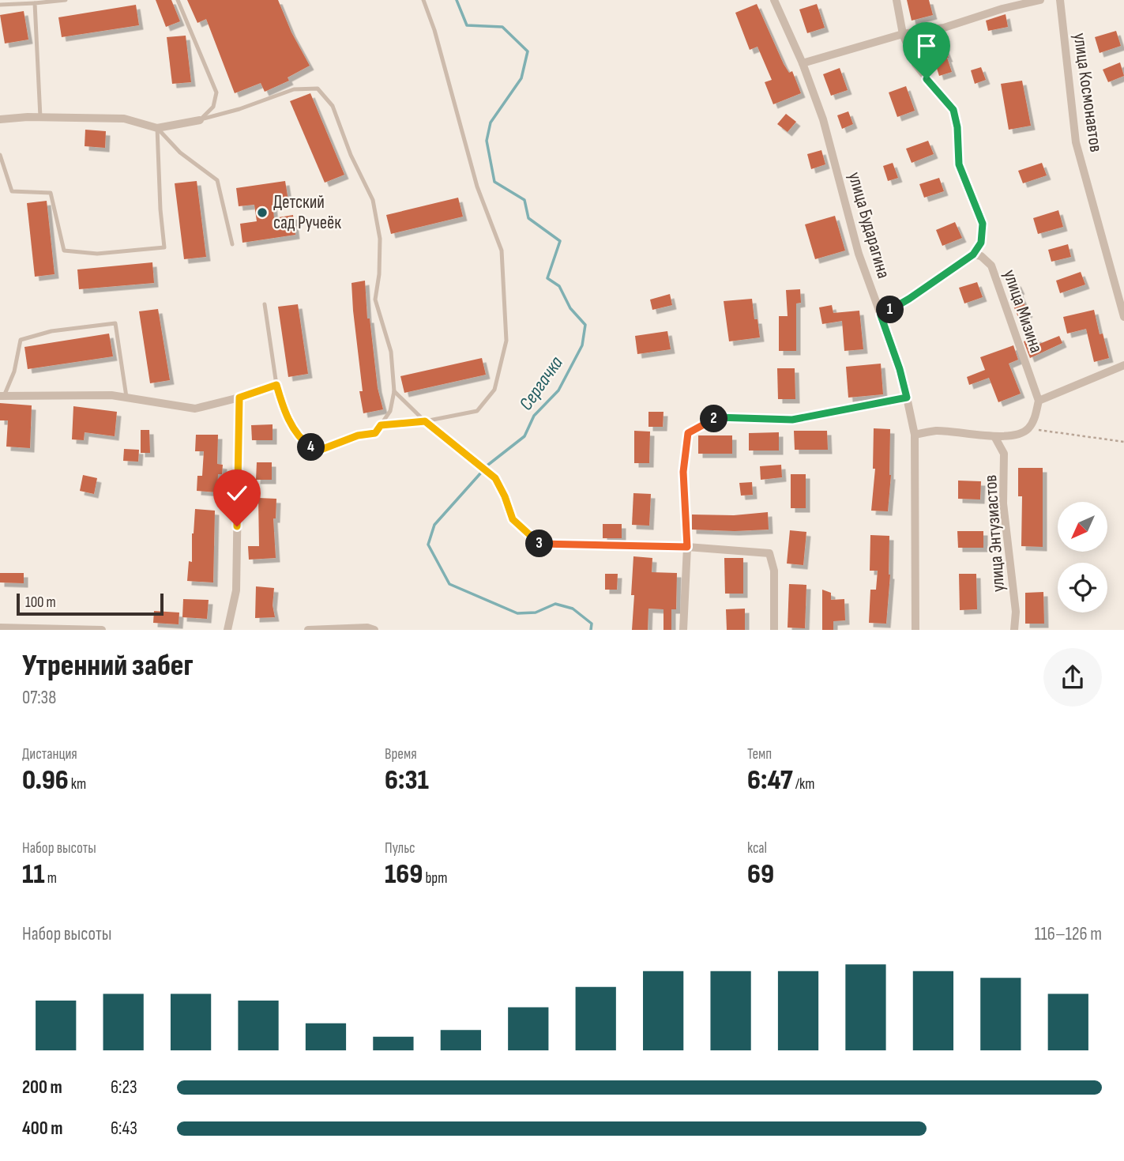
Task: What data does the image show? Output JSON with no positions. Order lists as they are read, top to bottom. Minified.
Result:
{"streets":{"street":["улица Космонавтов","улица Бударагина","улица Мизина","улица Энтузиастов"]},"water":["Сергачка"],"places":["Детский сад Ручеёк"],"scale_bar":"100 m","north":"bottom left","page":{"pins":["1","2","4","3"],"scale":"100 m","heading":["Утренний забег","07:38"],"stats":[["Дистанция","0.96 km"],["Время","6:31"],["Темп","6:47 /km"],["Набор высоты","11 m"],["Пульс","169 bpm"],["kcal","69"]],"chart":["Набор высоты","116–126 m"],"list":[{"name":"200 m","note":"6:23"},{"name":"400 m","note":"6:43"}]}}
